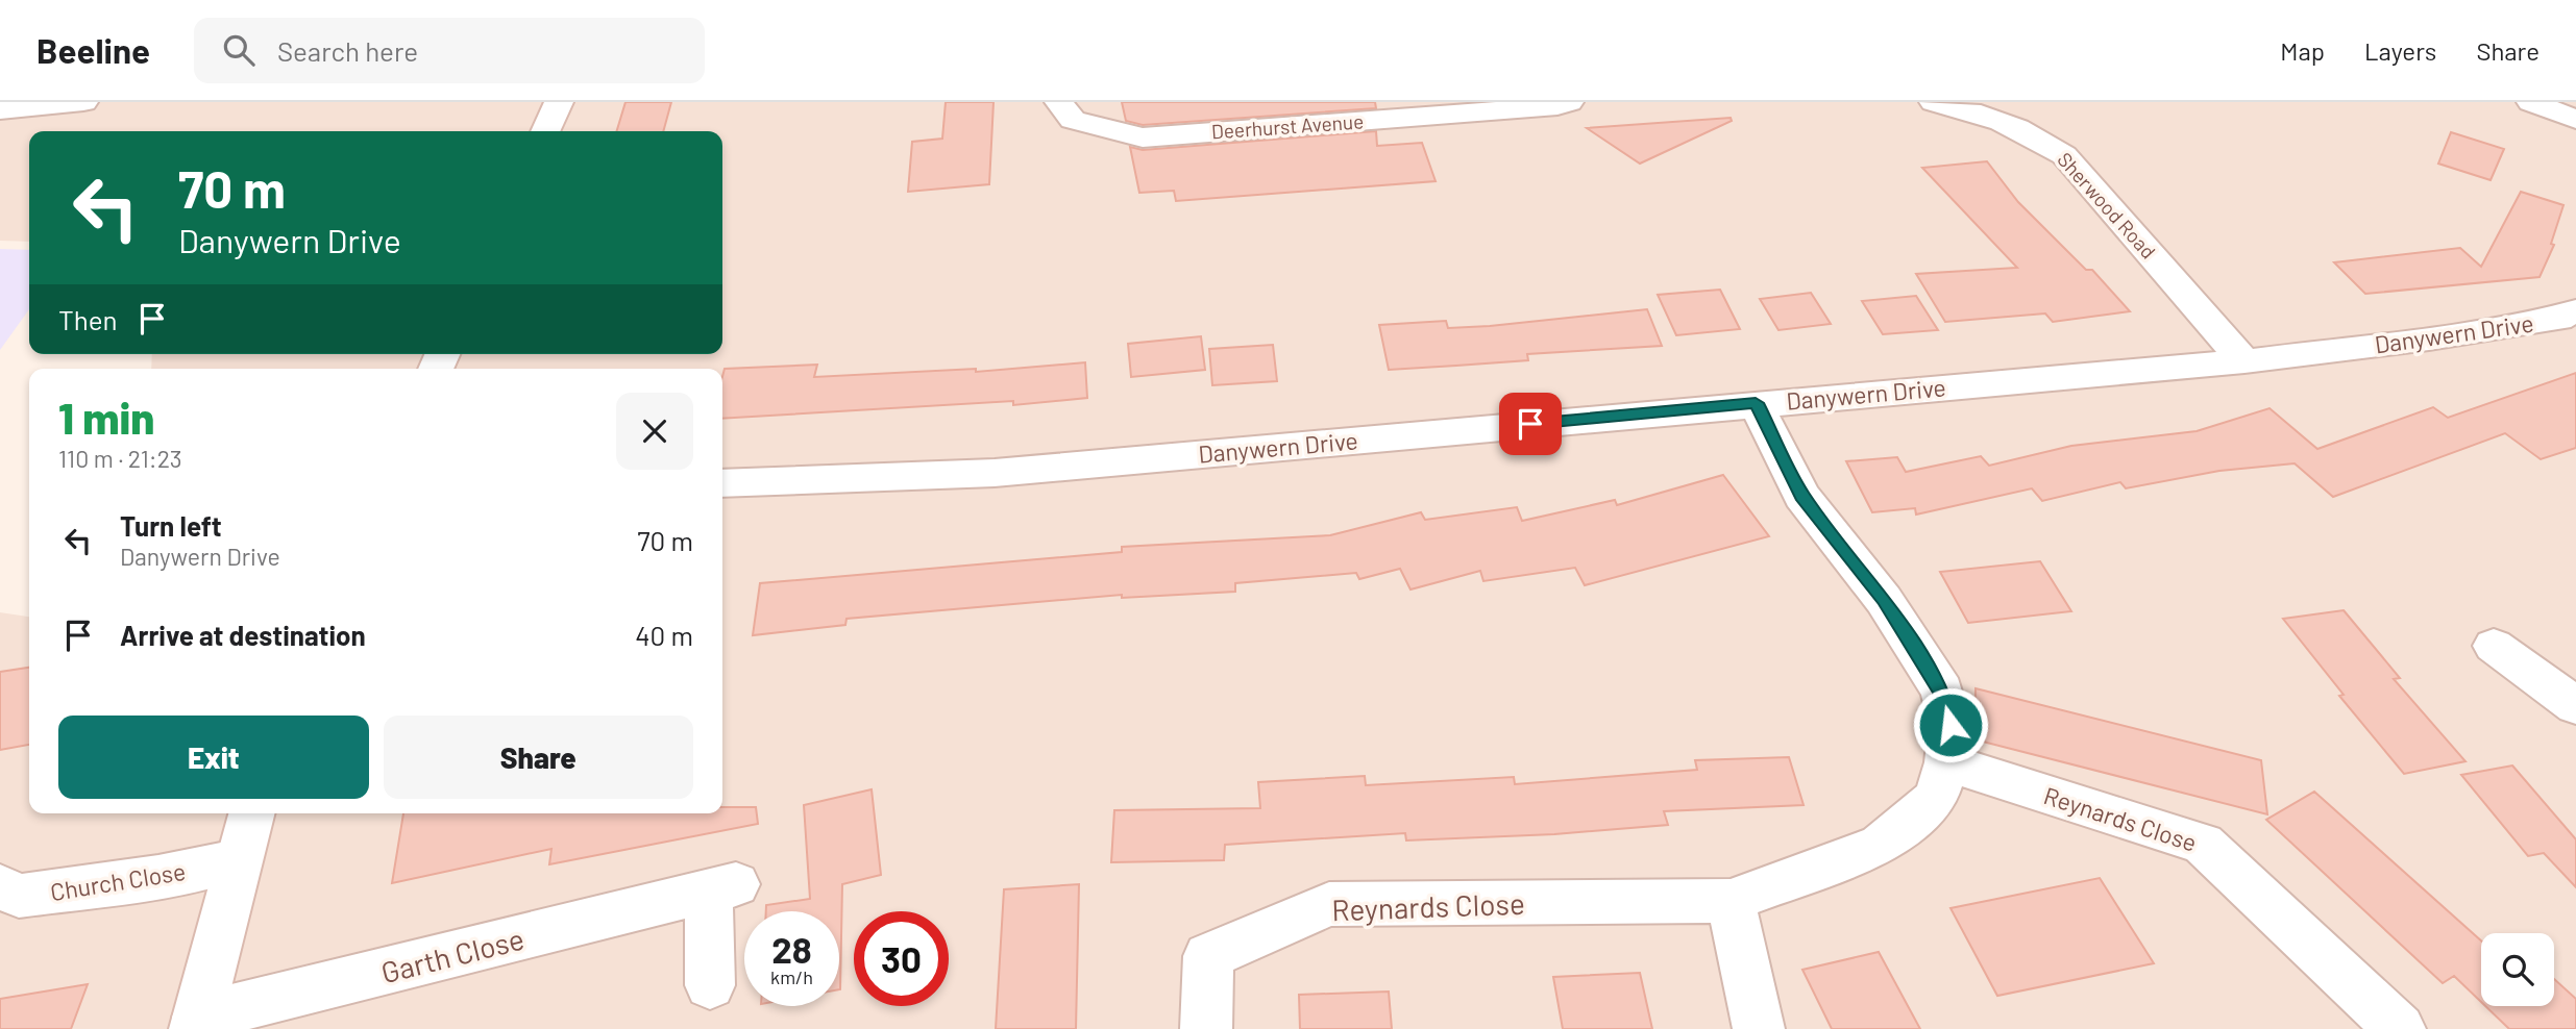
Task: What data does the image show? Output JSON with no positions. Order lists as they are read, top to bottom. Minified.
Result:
{"streets":{"street":["Deerhurst Avenue","Sherwood Road","Danywern Drive","Reynards Close","Church Close","Garth Close"]},"crossings":[["Sherwood Road","Danywern Drive"],["Danywern Drive","Reynards Close"]],"page":{"header":"Beeline","search":"Search here","nav":["Map","Layers","Share"],"turn":["70 m","Danywern Drive"],"then":"Then","heading":["1 min","110 m · 21:23"],"list":[{"name":"Turn left","note":"Danywern Drive","value":"70 m"},{"name":"Arrive at destination","value":"40 m"}],"buttons":["Exit","Share"],"speed":"28 km/h","limit":"30"}}
